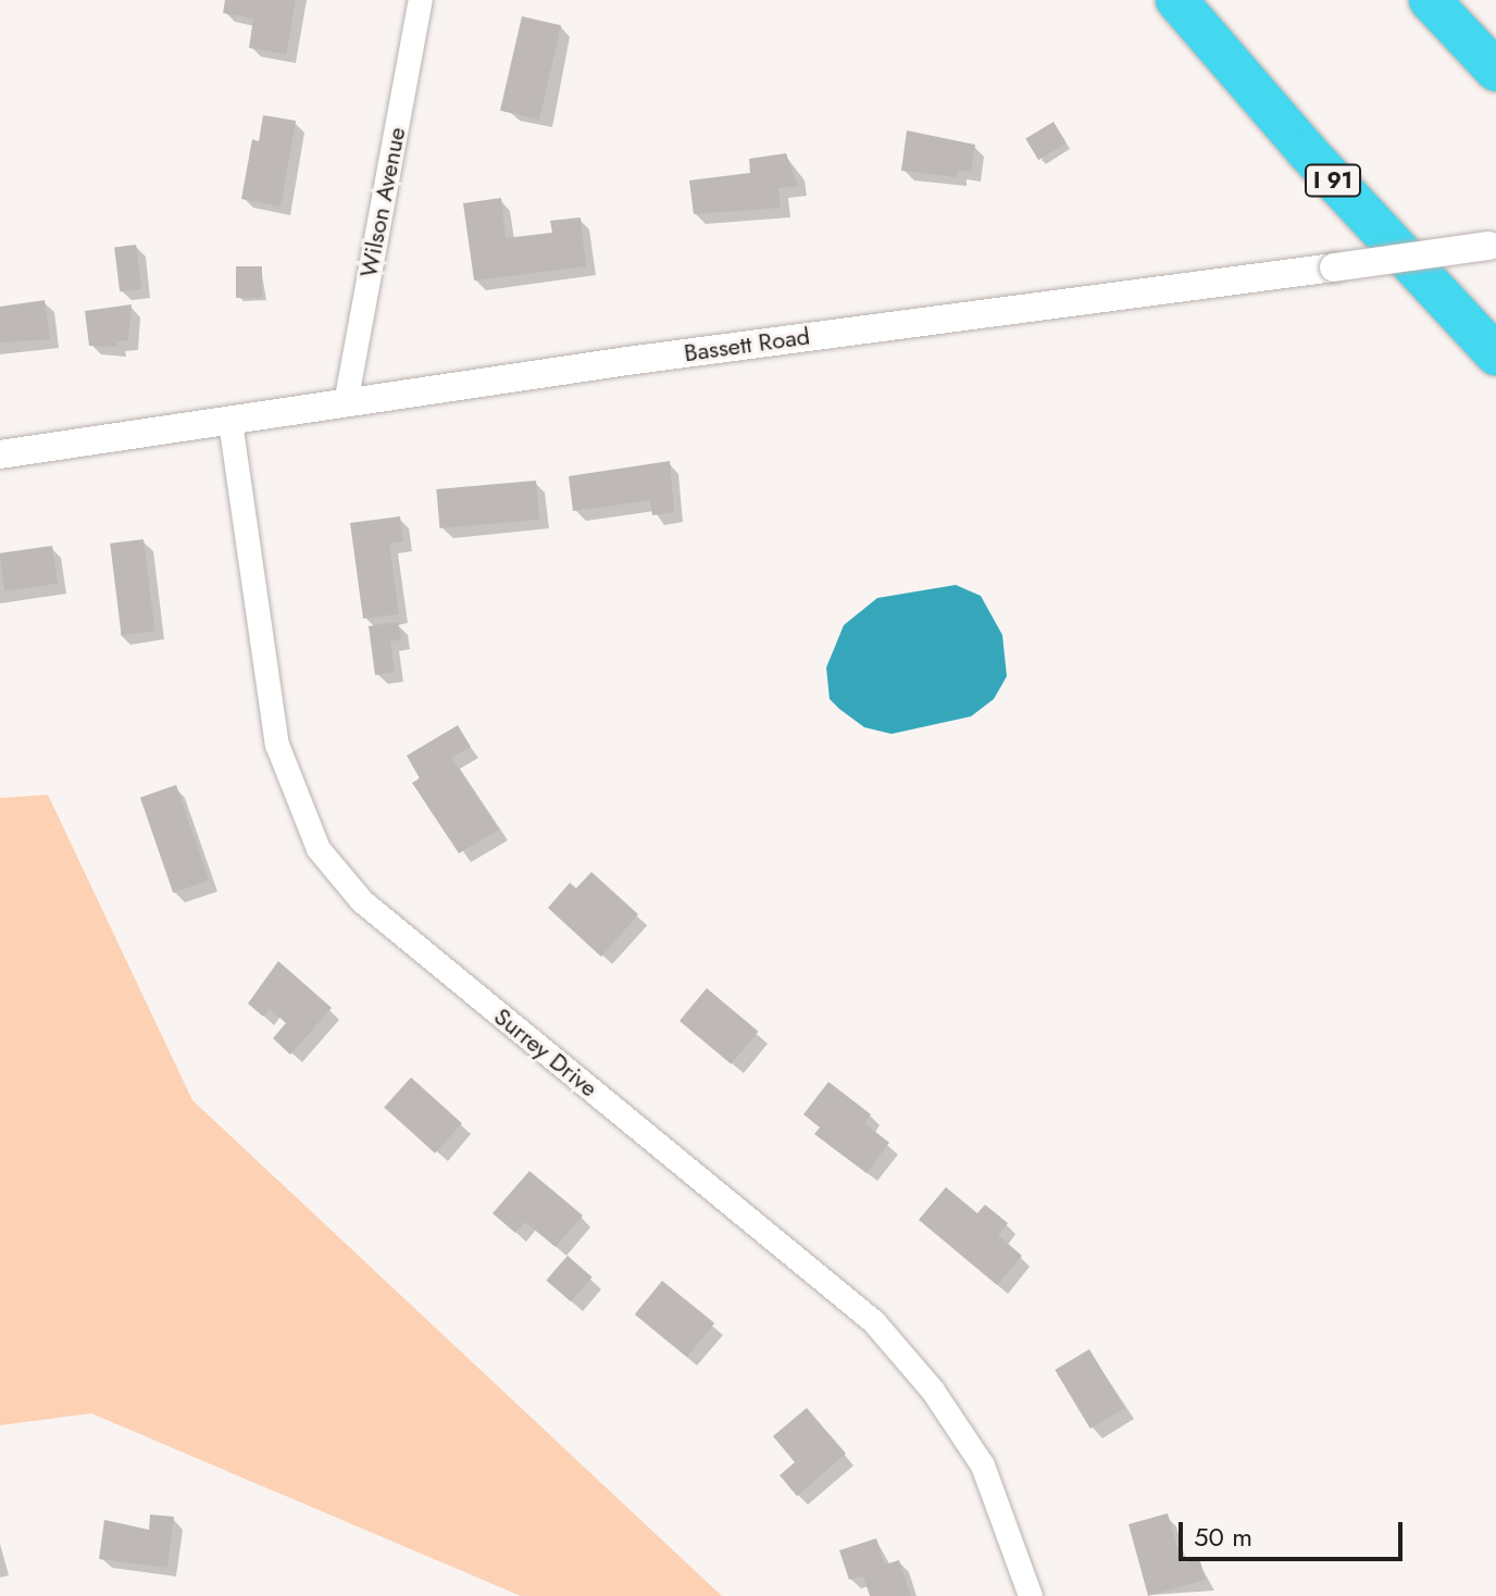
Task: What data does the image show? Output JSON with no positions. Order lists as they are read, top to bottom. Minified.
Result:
{"streets":{"highway":["I 91"],"street":["Wilson Avenue","Bassett Road","Surrey Drive"]},"crossings":[["Wilson Avenue","Bassett Road"],["Bassett Road","Surrey Drive"]],"scale_bar":"50 m"}
